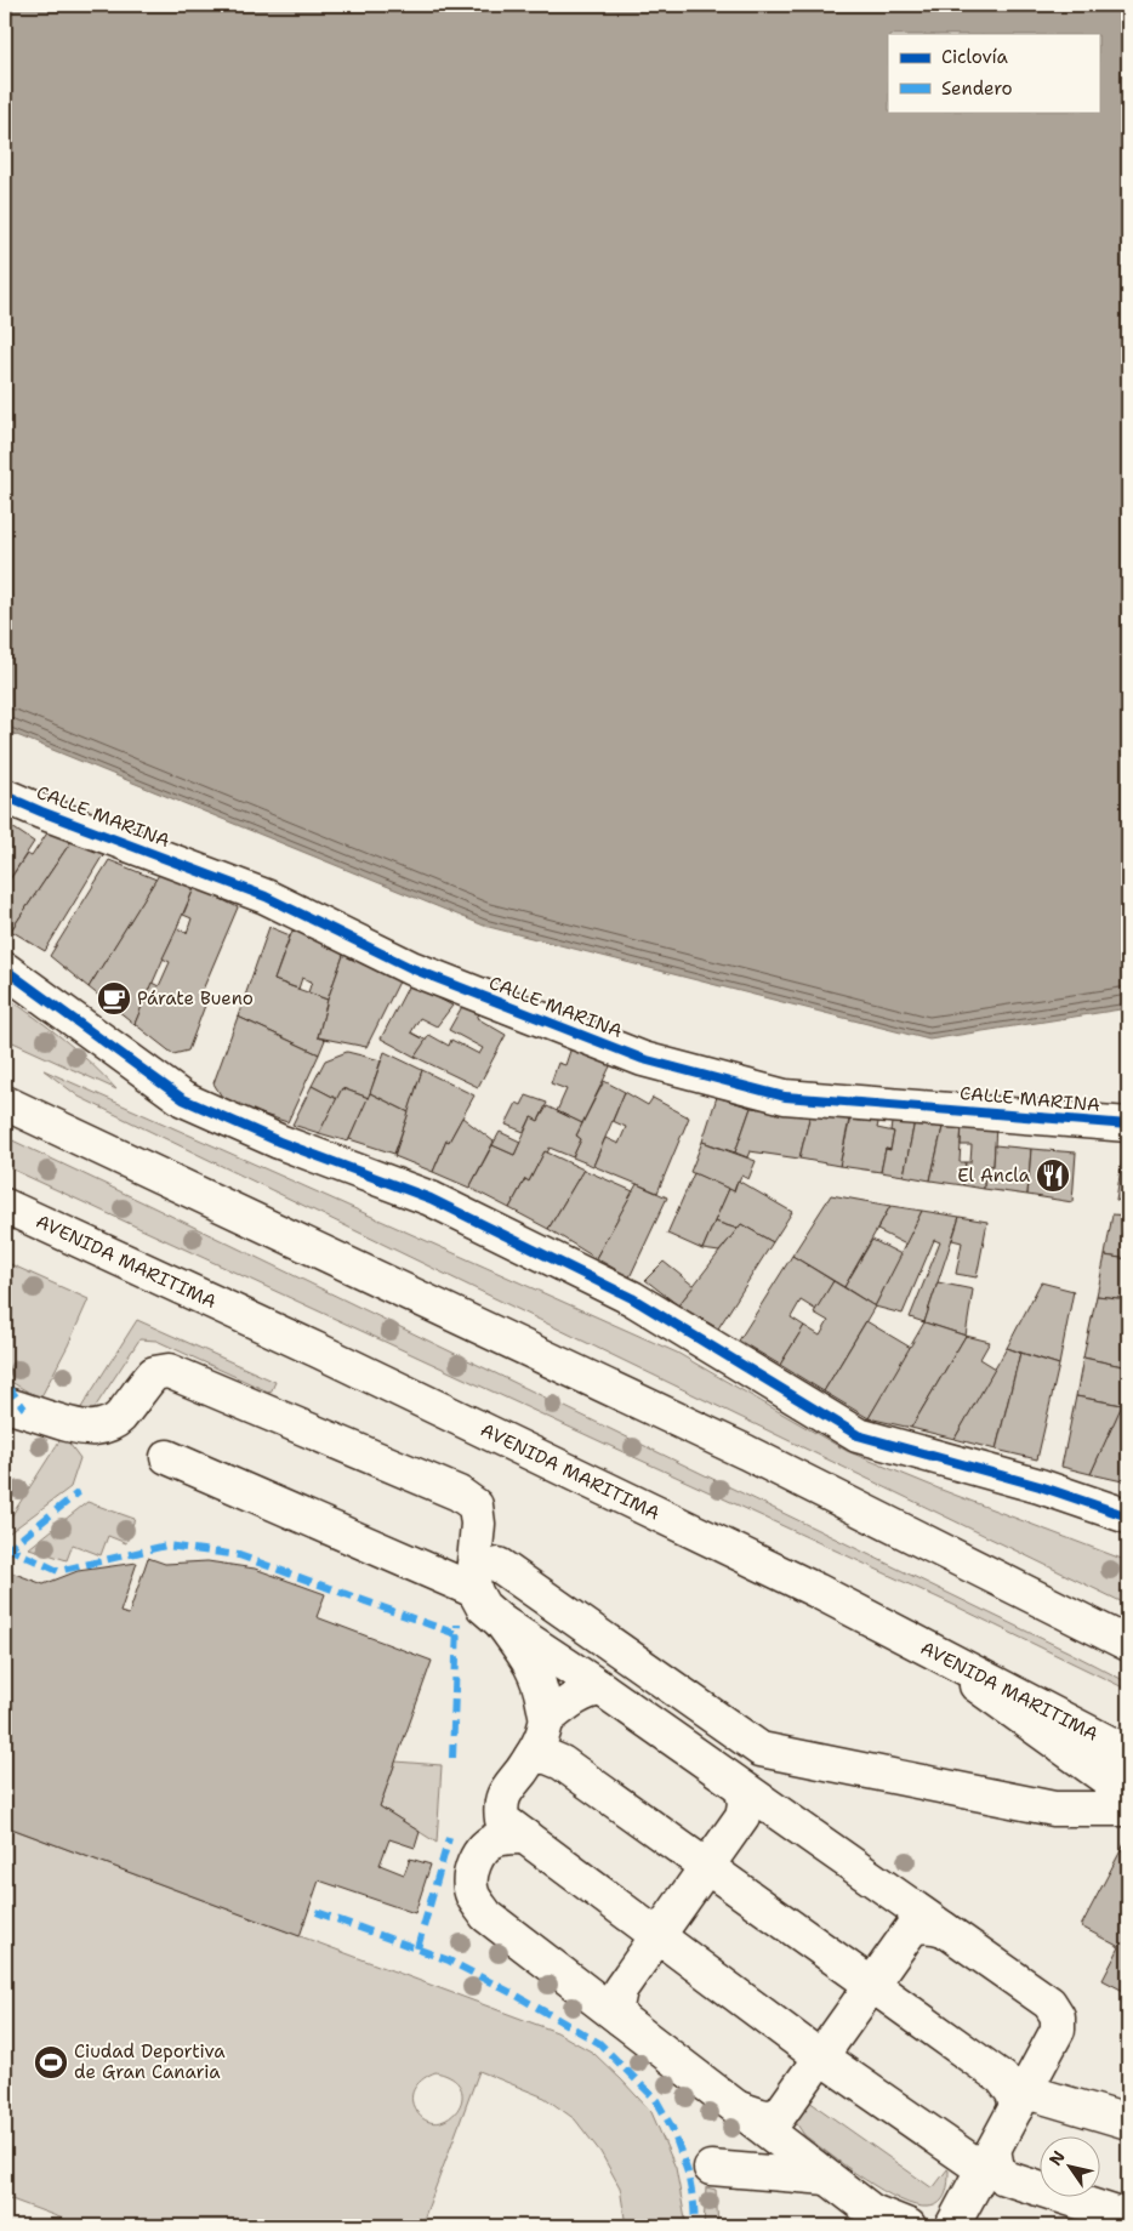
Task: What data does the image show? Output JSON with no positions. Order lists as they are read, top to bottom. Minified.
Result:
{"streets":{"main road":["CALLE MARINA","AVENIDA MARITIMA"]},"places":{"cafe":["Párate Bueno"],"restaurant":["El Ancla"],"sports":["Ciudad Deportiva de Gran Canaria"]},"legend":["Ciclovía","Sendero"],"north":"top left"}
